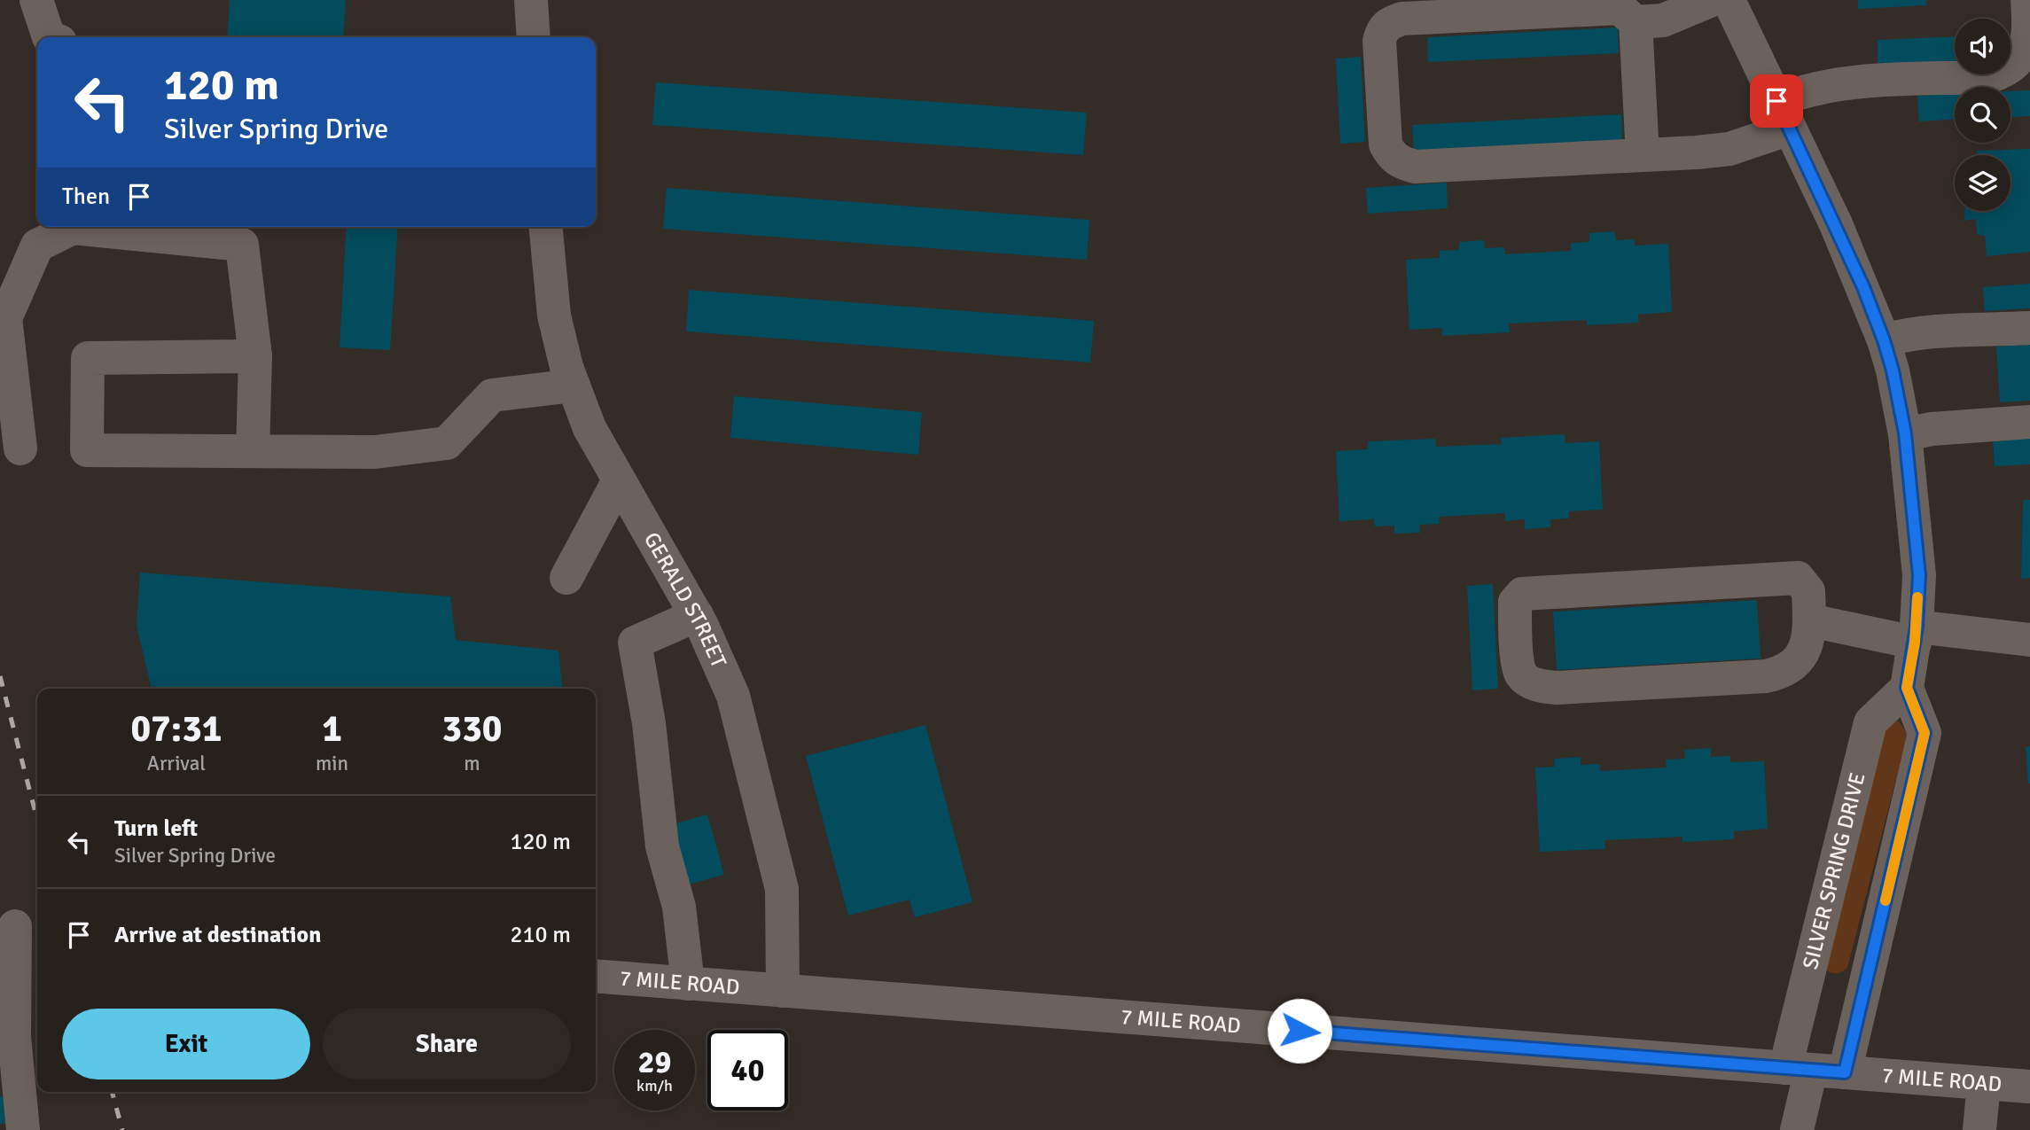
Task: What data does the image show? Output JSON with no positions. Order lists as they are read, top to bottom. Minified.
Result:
{"streets":{"street":["GERALD STREET","SILVER SPRING DRIVE","7 MILE ROAD"]},"crossings":[["GERALD STREET","7 MILE ROAD"],["SILVER SPRING DRIVE","7 MILE ROAD"]],"page":{"turn":["120 m","Silver Spring Drive"],"then":"Then","eta":["07:31","Arrival","1","min","330","m"],"list":[{"name":"Turn left","note":"Silver Spring Drive","value":"120 m"},{"name":"Arrive at destination","value":"210 m"}],"buttons":["Exit","Share"],"speed":"29 km/h","limit":"40"}}
